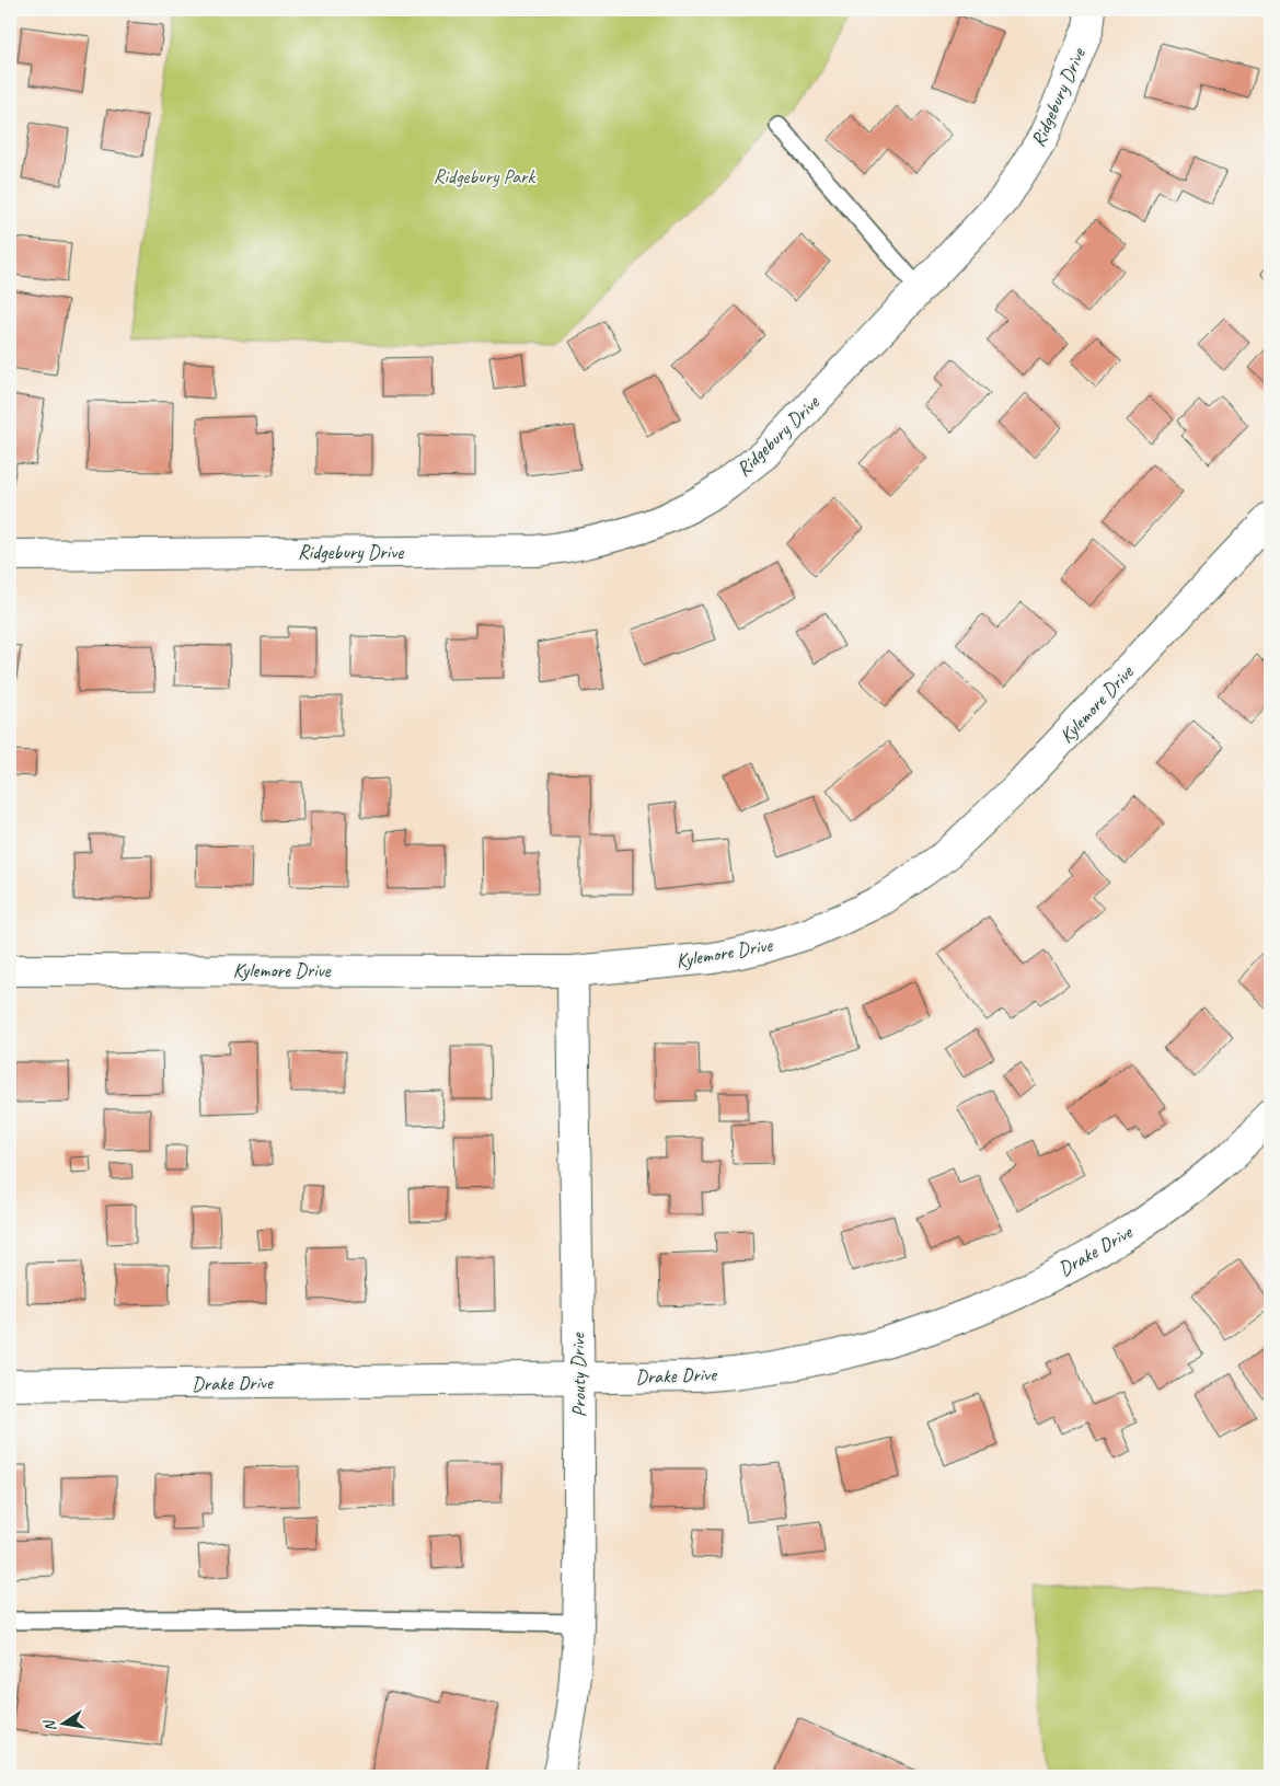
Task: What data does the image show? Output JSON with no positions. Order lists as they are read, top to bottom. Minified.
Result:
{"streets":{"street":["Ridgebury Drive","Kylemore Drive","Drake Drive","Prouty Drive"]},"crossings":[["Kylemore Drive","Prouty Drive"],["Drake Drive","Prouty Drive"]],"parks":["Ridgebury Park"],"north":"left"}
